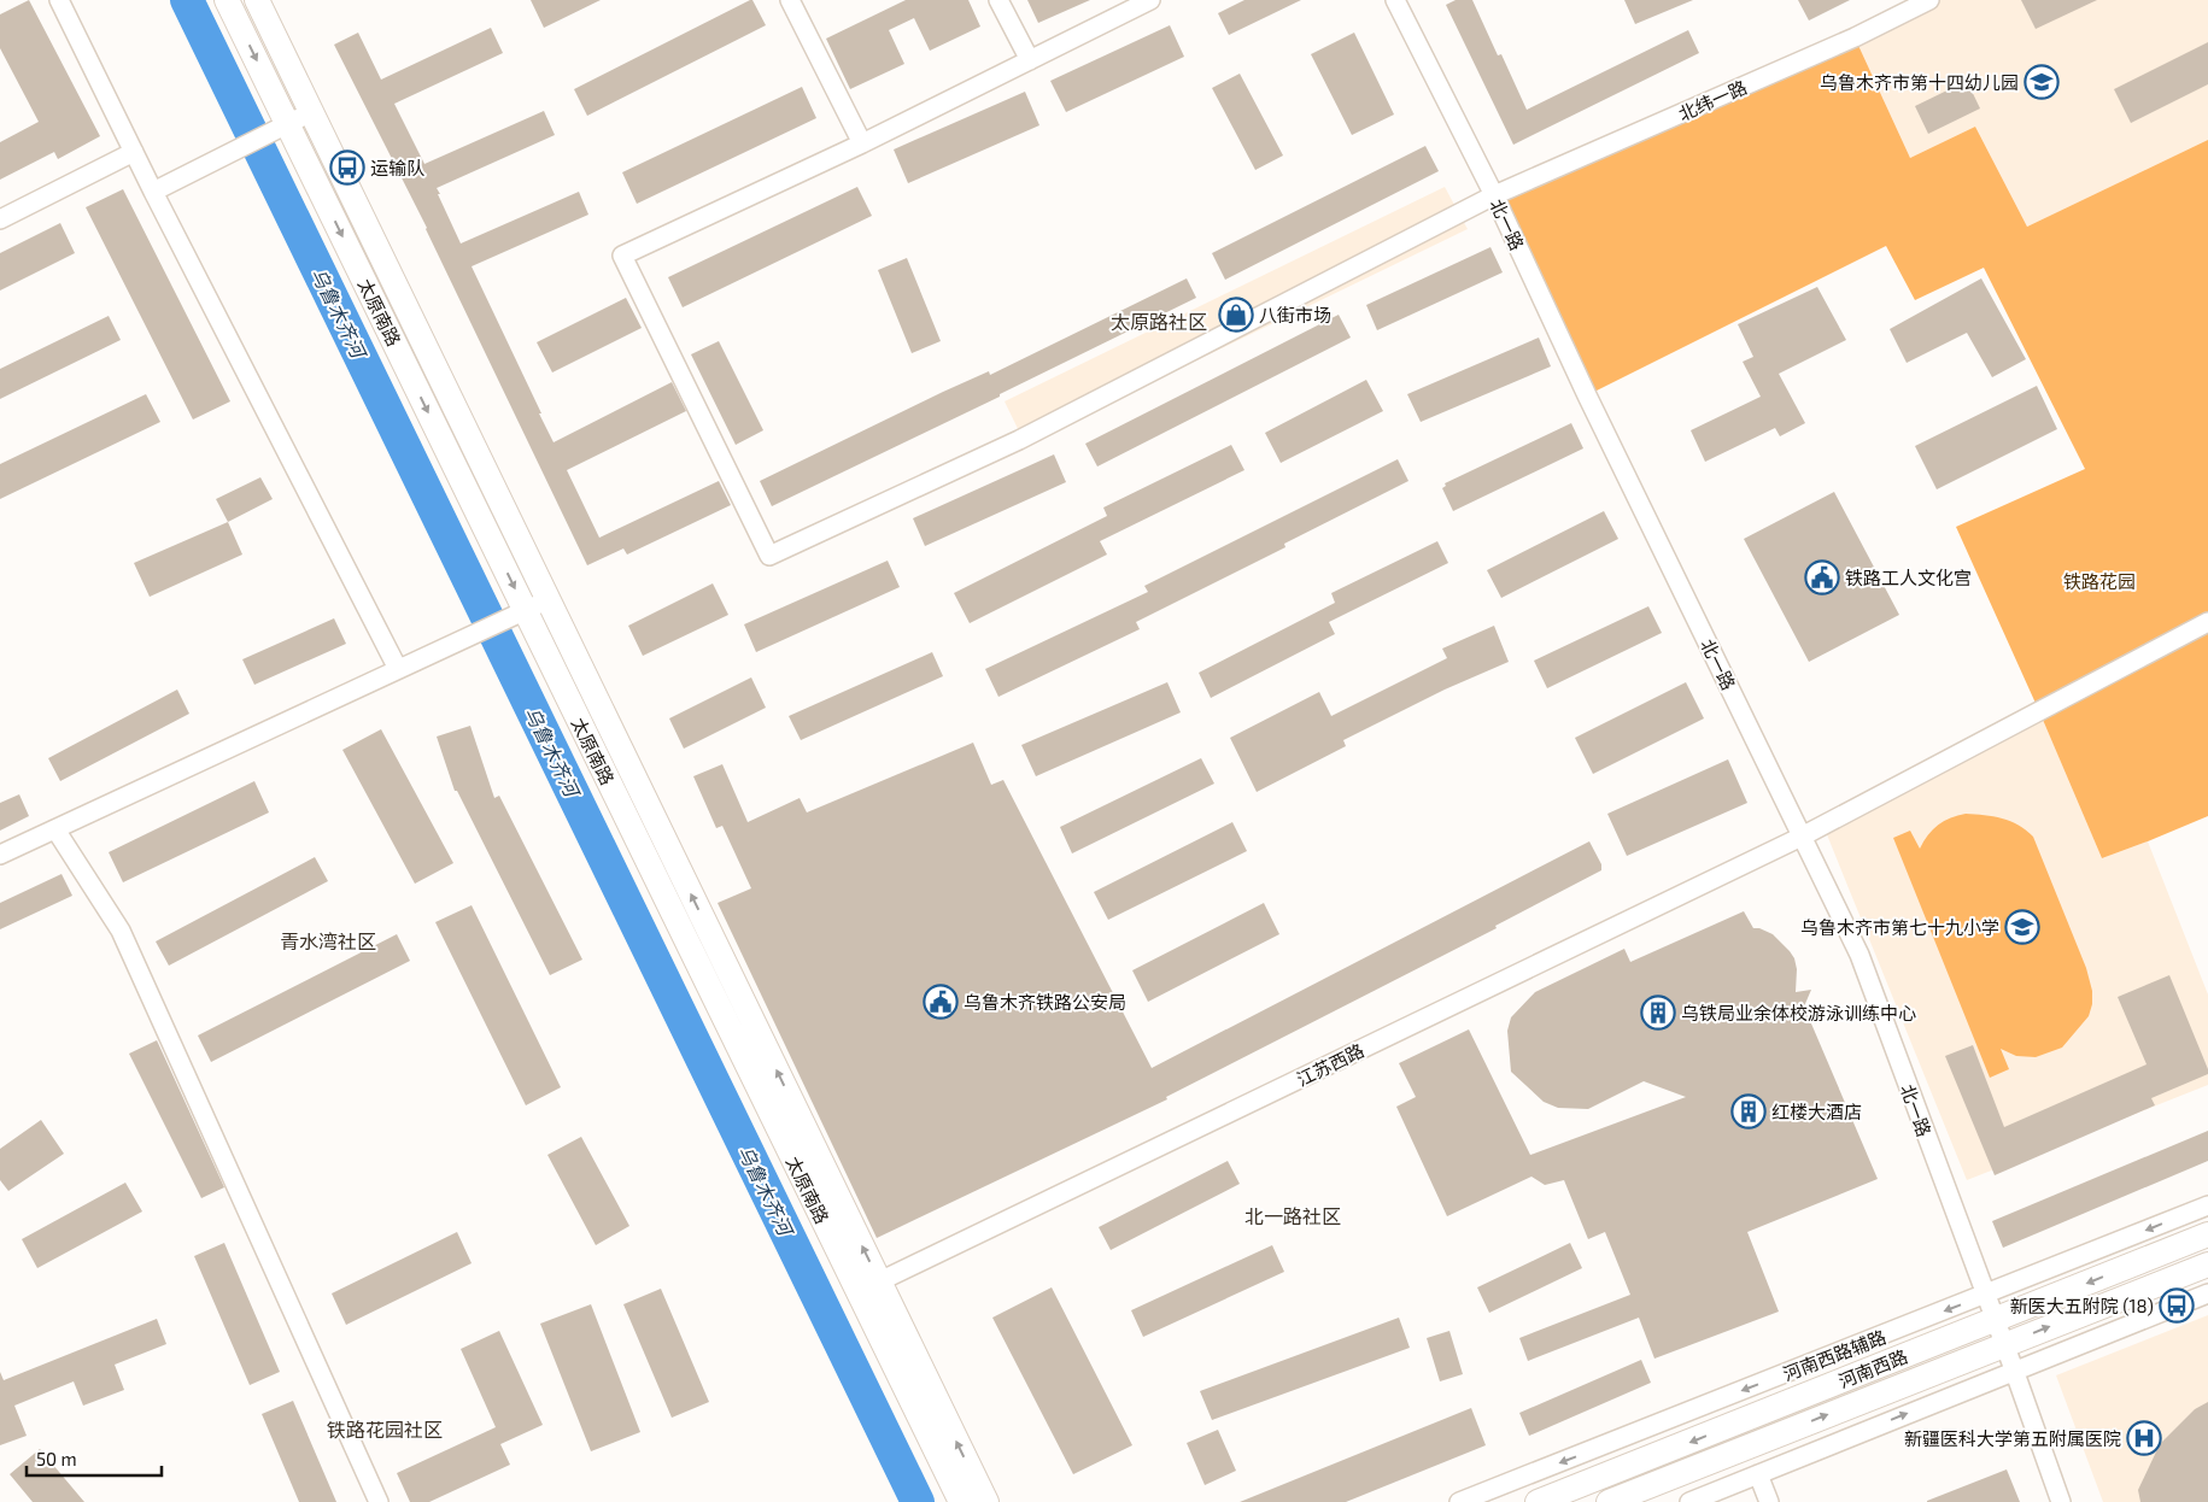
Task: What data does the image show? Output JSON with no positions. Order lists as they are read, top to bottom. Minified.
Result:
{"streets":{"main road":["太原南路","河南西路"],"street":["北纬一路","北一路","江苏西路","河南西路辅路"]},"crossings":[["北纬一路","北一路"],["北一路","江苏西路"],["北一路","河南西路辅路"],["北一路","河南西路"],["太原南路","江苏西路"]],"districts":["太原路社区","青水湾社区","北一路社区","铁路花园社区"],"water":["乌鲁木齐河"],"parks":["铁路花园"],"places":{"school or university":["乌鲁木齐市第十四幼儿园","乌鲁木齐市第七十九小学"],"bus stop":["运输队","新医大五附院 (18)"],"shop":["八街市场"],"public building":["铁路工人文化宫","乌鲁木齐铁路公安局"],"building":["乌铁局业余体校游泳训练中心","红楼大酒店"],"hospital":["新疆医科大学第五附属医院"]},"scale_bar":"50 m"}
